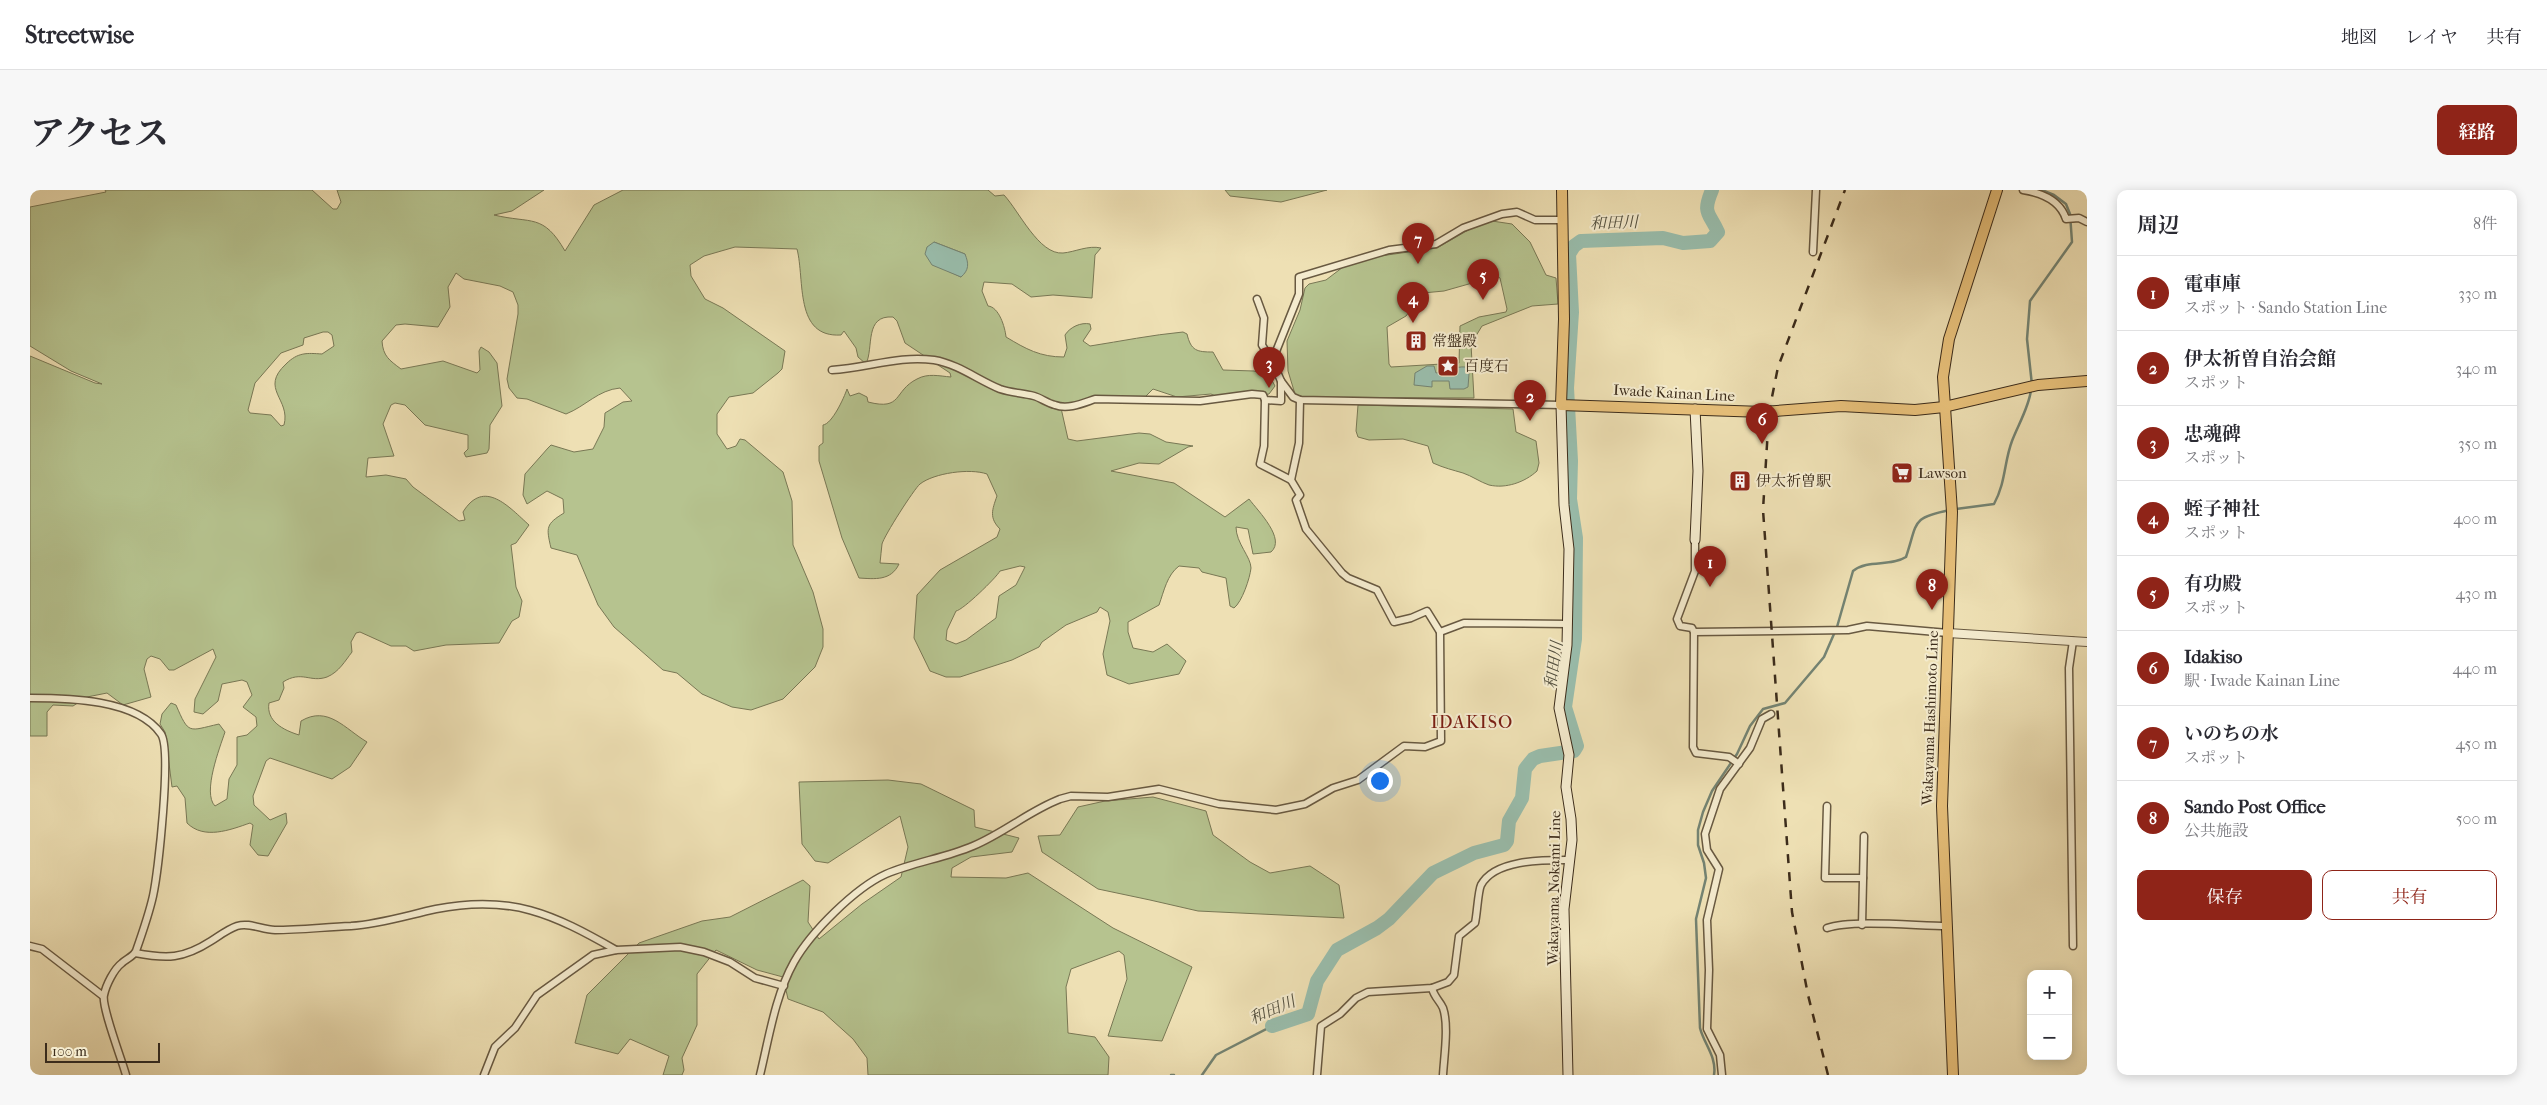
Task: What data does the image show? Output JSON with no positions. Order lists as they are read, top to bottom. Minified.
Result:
{"streets":{"main road":["Iwade Kainan Line","Wakayama Hashimoto Line","Wakayama Nokami Line"]},"crossings":[["Iwade Kainan Line","Wakayama Hashimoto Line"],["Iwade Kainan Line","Wakayama Nokami Line"]],"districts":["IDAKISO"],"water":["和田川"],"places":{"building":["常盤殿","伊太祈曽駅"],"place":["百度石"],"supermarket":["Lawson"]},"scale_bar":"100 m","page":{"header":"Streetwise","nav":["地図","レイヤ","共有"],"title":"アクセス","buttons":["経路",["保存","共有"]],"heading":["周辺","8件"],"pins":["7","5","4","3","2","6","1","8"],"list":[{"mark":"1","name":"電車庫","note":"スポット · Sando Station Line","value":"330 m"},{"mark":"2","name":"伊太祈曽自治会館","note":"スポット","value":"340 m"},{"mark":"3","name":"忠魂碑","note":"スポット","value":"350 m"},{"mark":"4","name":"蛭子神社","note":"スポット","value":"400 m"},{"mark":"5","name":"有功殿","note":"スポット","value":"430 m"},{"mark":"6","name":"Idakiso","note":"駅 · Iwade Kainan Line","value":"440 m"},{"mark":"7","name":"いのちの水","note":"スポット","value":"450 m"},{"mark":"8","name":"Sando Post Office","note":"公共施設","value":"500 m"}],"map_buttons":["+","−"],"scale":"100 m"}}
